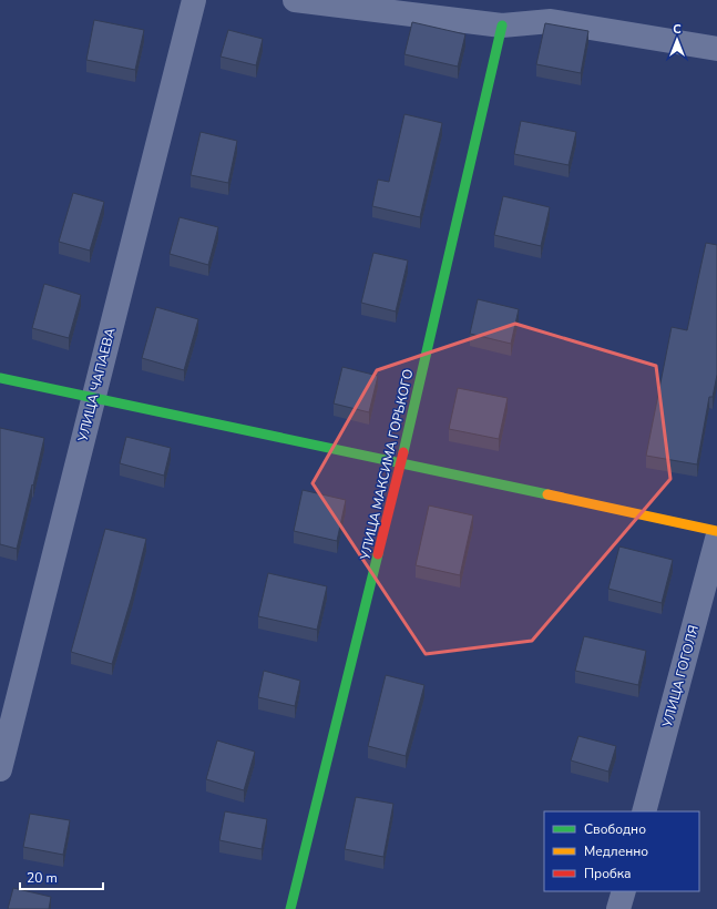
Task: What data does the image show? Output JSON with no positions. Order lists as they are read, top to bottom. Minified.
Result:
{"streets":{"street":["УЛИЦА ЧАПАЕВА","УЛИЦА МАКСИМА ГОРЬКОГО","УЛИЦА ГОГОЛЯ"]},"legend":["Свободно","Медленно","Пробка"],"scale_bar":"20 m","north":"top"}
